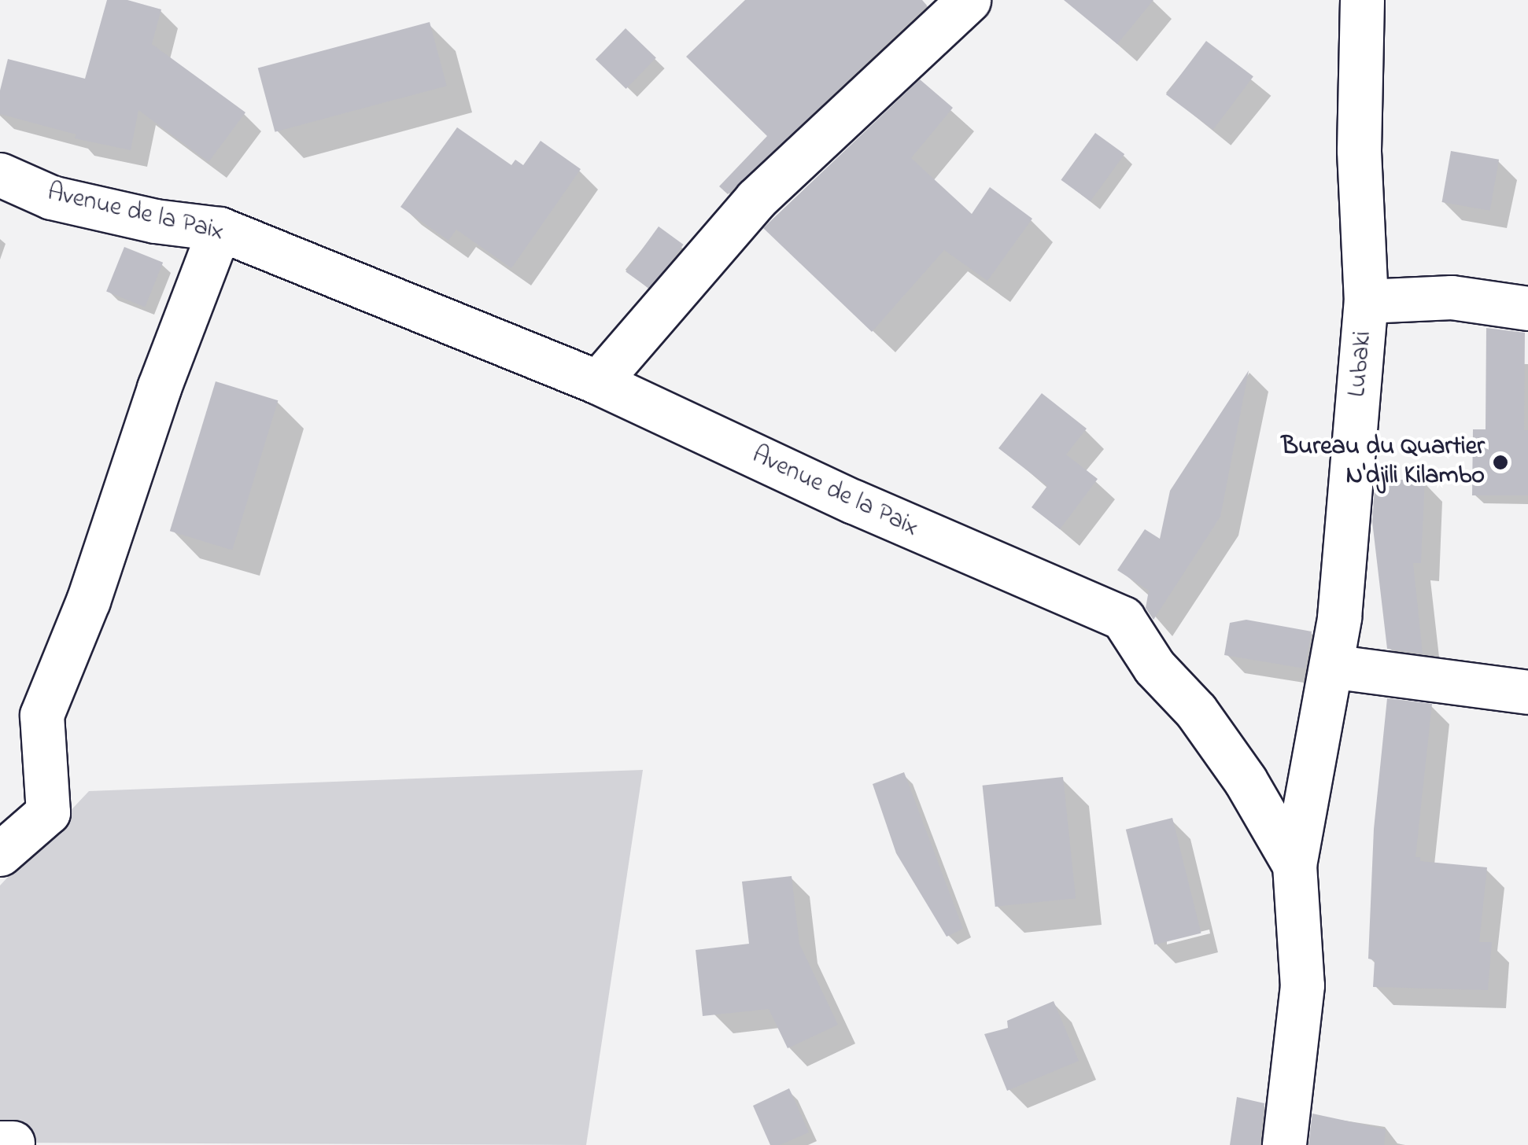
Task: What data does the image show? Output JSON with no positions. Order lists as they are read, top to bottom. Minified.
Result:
{"streets":{"street":["Avenue de la Paix","Lubaki"]},"crossings":[["Avenue de la Paix","Lubaki"]],"places":["Bureau du Quartier N'djili Kilambo"]}
